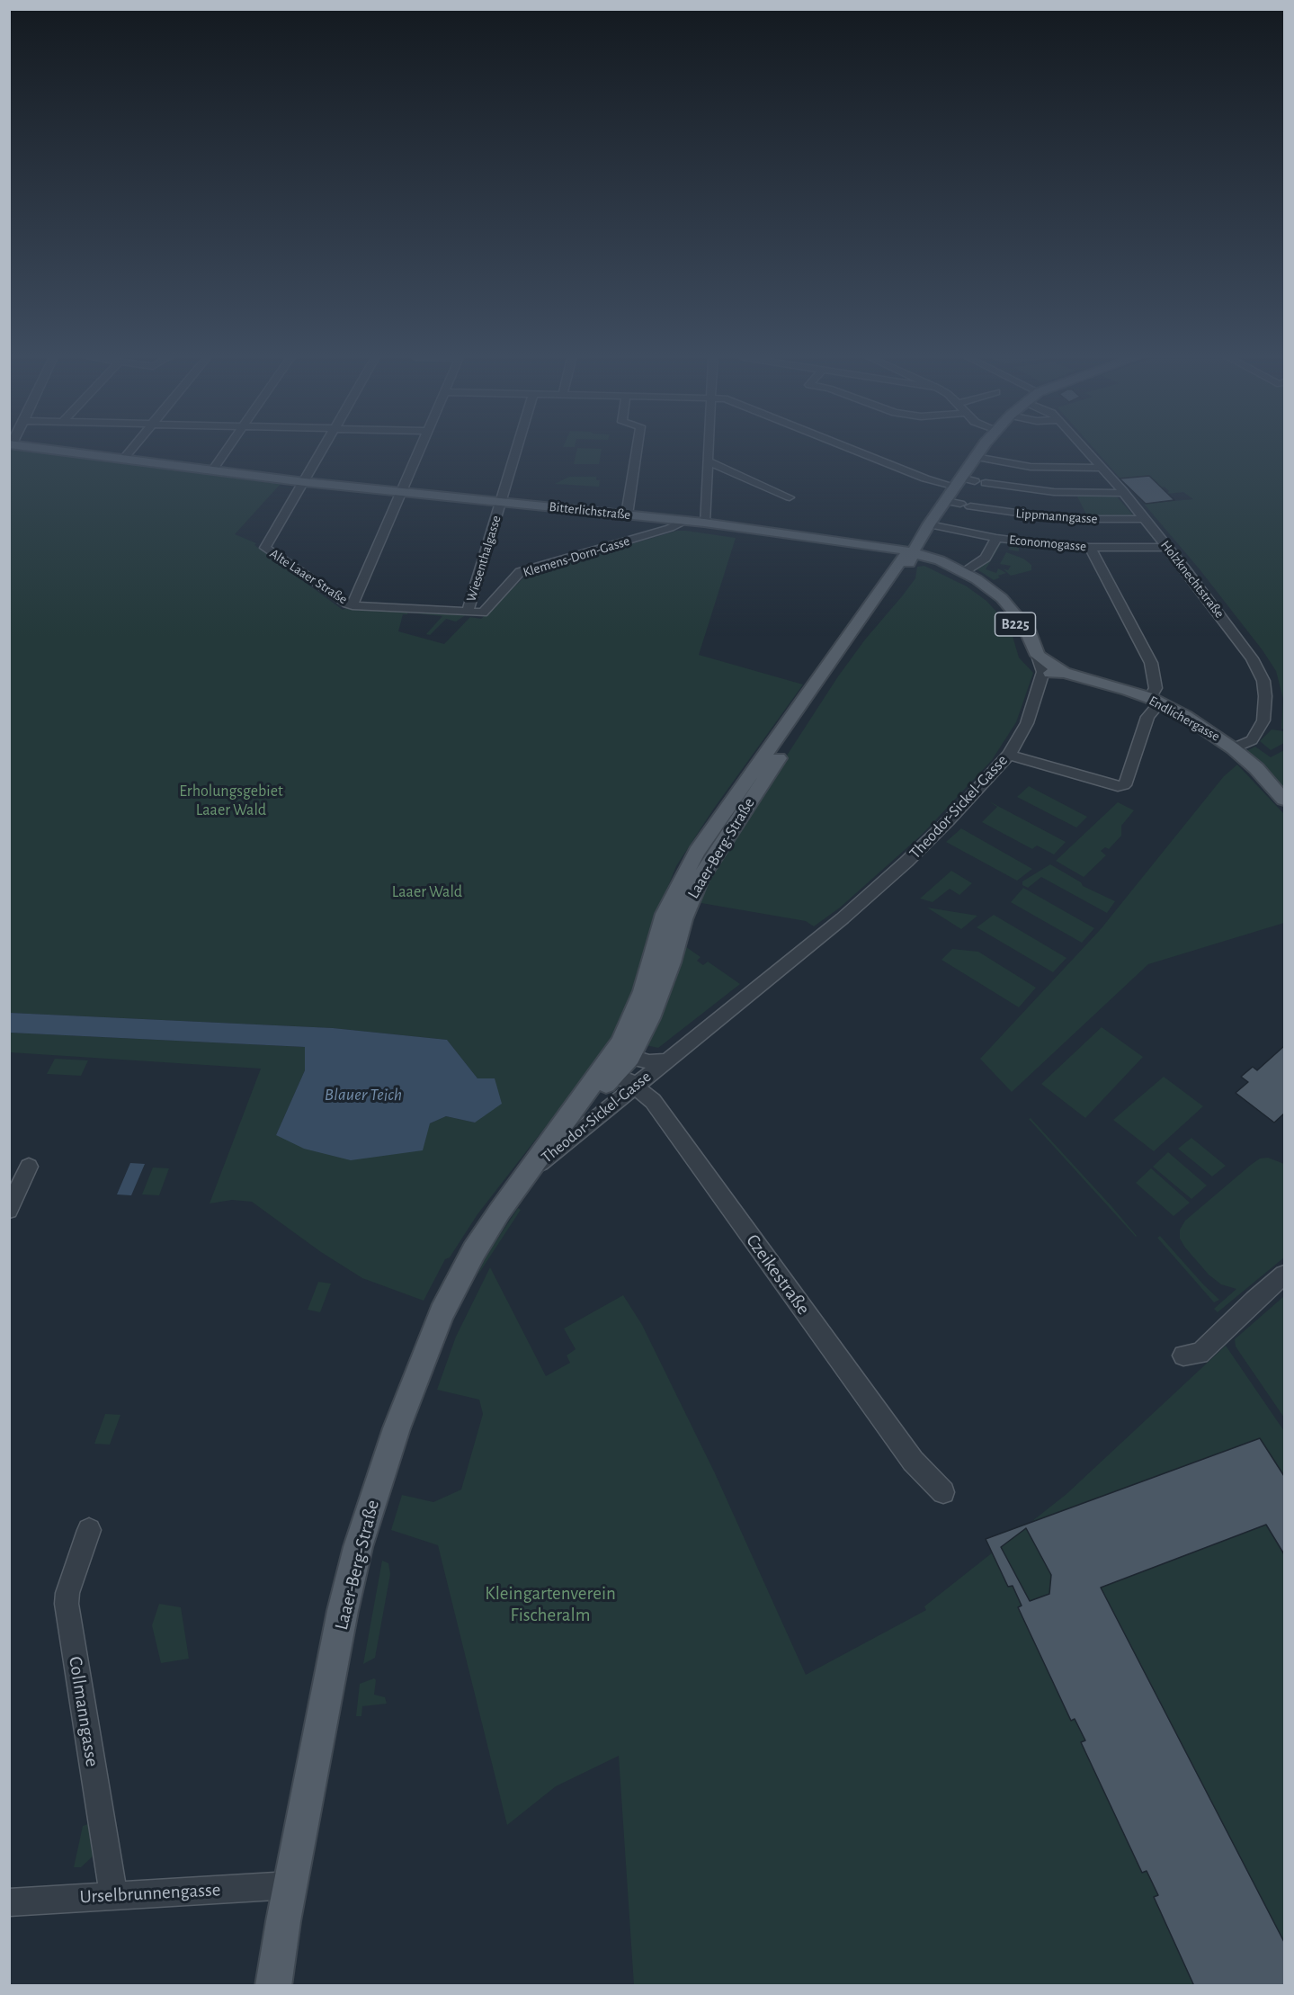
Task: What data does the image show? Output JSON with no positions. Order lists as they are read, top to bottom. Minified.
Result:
{"streets":{"main road":["Bitterlichstraße","B225","Endlichergasse","Laaer-Berg-Straße"],"street":["Lippmanngasse","Economogasse","Klemens-Dorn-Gasse","Wiesenthalgasse","Alte Laaer Straße","Holzknechtstraße","Theodor-Sickel-Gasse","Czeikestraße","Collmanngasse","Urselbrunnengasse"]},"crossings":[["Bitterlichstraße","Klemens-Dorn-Gasse"],["Bitterlichstraße","Wiesenthalgasse"],["Bitterlichstraße","Alte Laaer Straße"],["Bitterlichstraße","B225"],["Bitterlichstraße","Laaer-Berg-Straße"],["Lippmanngasse","Holzknechtstraße"],["Lippmanngasse","Laaer-Berg-Straße"],["Economogasse","Holzknechtstraße"],["Economogasse","Laaer-Berg-Straße"],["Klemens-Dorn-Gasse","Wiesenthalgasse"],["Klemens-Dorn-Gasse","Alte Laaer Straße"],["Holzknechtstraße","Endlichergasse"],["B225","Endlichergasse"],["B225","Theodor-Sickel-Gasse"],["B225","Laaer-Berg-Straße"],["Endlichergasse","Theodor-Sickel-Gasse"],["Theodor-Sickel-Gasse","Laaer-Berg-Straße"],["Theodor-Sickel-Gasse","Czeikestraße"],["Laaer-Berg-Straße","Czeikestraße"],["Laaer-Berg-Straße","Urselbrunnengasse"],["Collmanngasse","Urselbrunnengasse"]],"water":["Blauer Teich"],"parks":["Erholungsgebiet Laaer Wald","Laaer Wald","Kleingartenverein Fischeralm"]}
